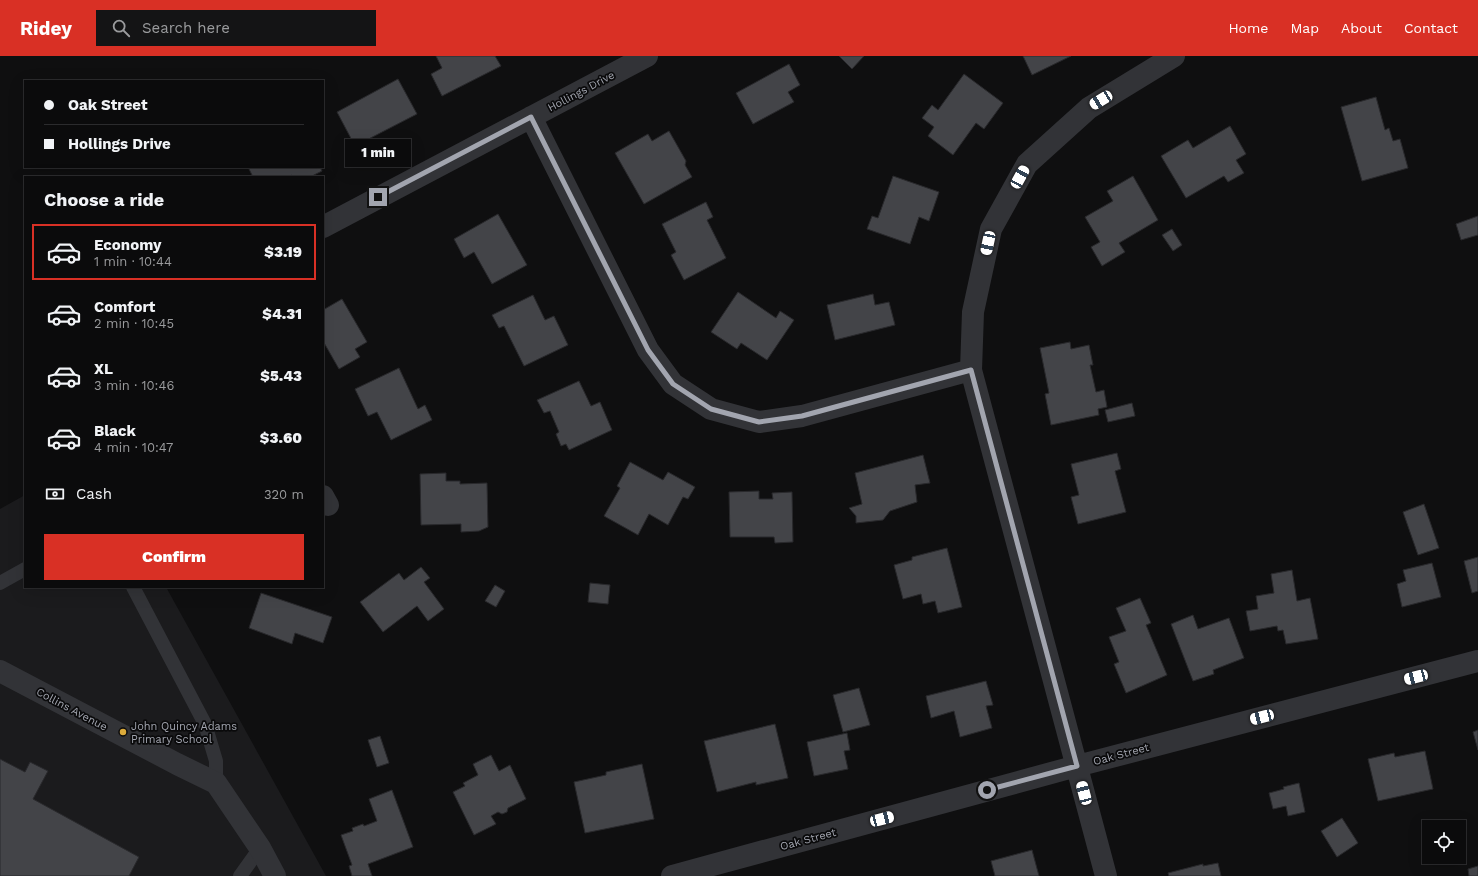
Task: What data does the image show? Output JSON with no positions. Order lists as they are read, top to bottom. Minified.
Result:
{"streets":{"street":["Hollings Drive","Collins Avenue","Oak Street"]},"places":["John Quincy Adams Primary School"],"page":{"header":"Ridey","search":"Search here","nav":["Home","Map","About","Contact"],"banner":["Oak Street","Hollings Drive"],"bubble":"1 min","heading":"Choose a ride","list":[{"name":"Economy","note":"1 min · 10:44","value":"$3.19"},{"name":"Comfort","note":"2 min · 10:45","value":"$4.31"},{"name":"XL","note":"3 min · 10:46","value":"$5.43"},{"name":"Black","note":"4 min · 10:47","value":"$3.60"}],"pay":["Cash","320 m"],"buttons":"Confirm"}}
